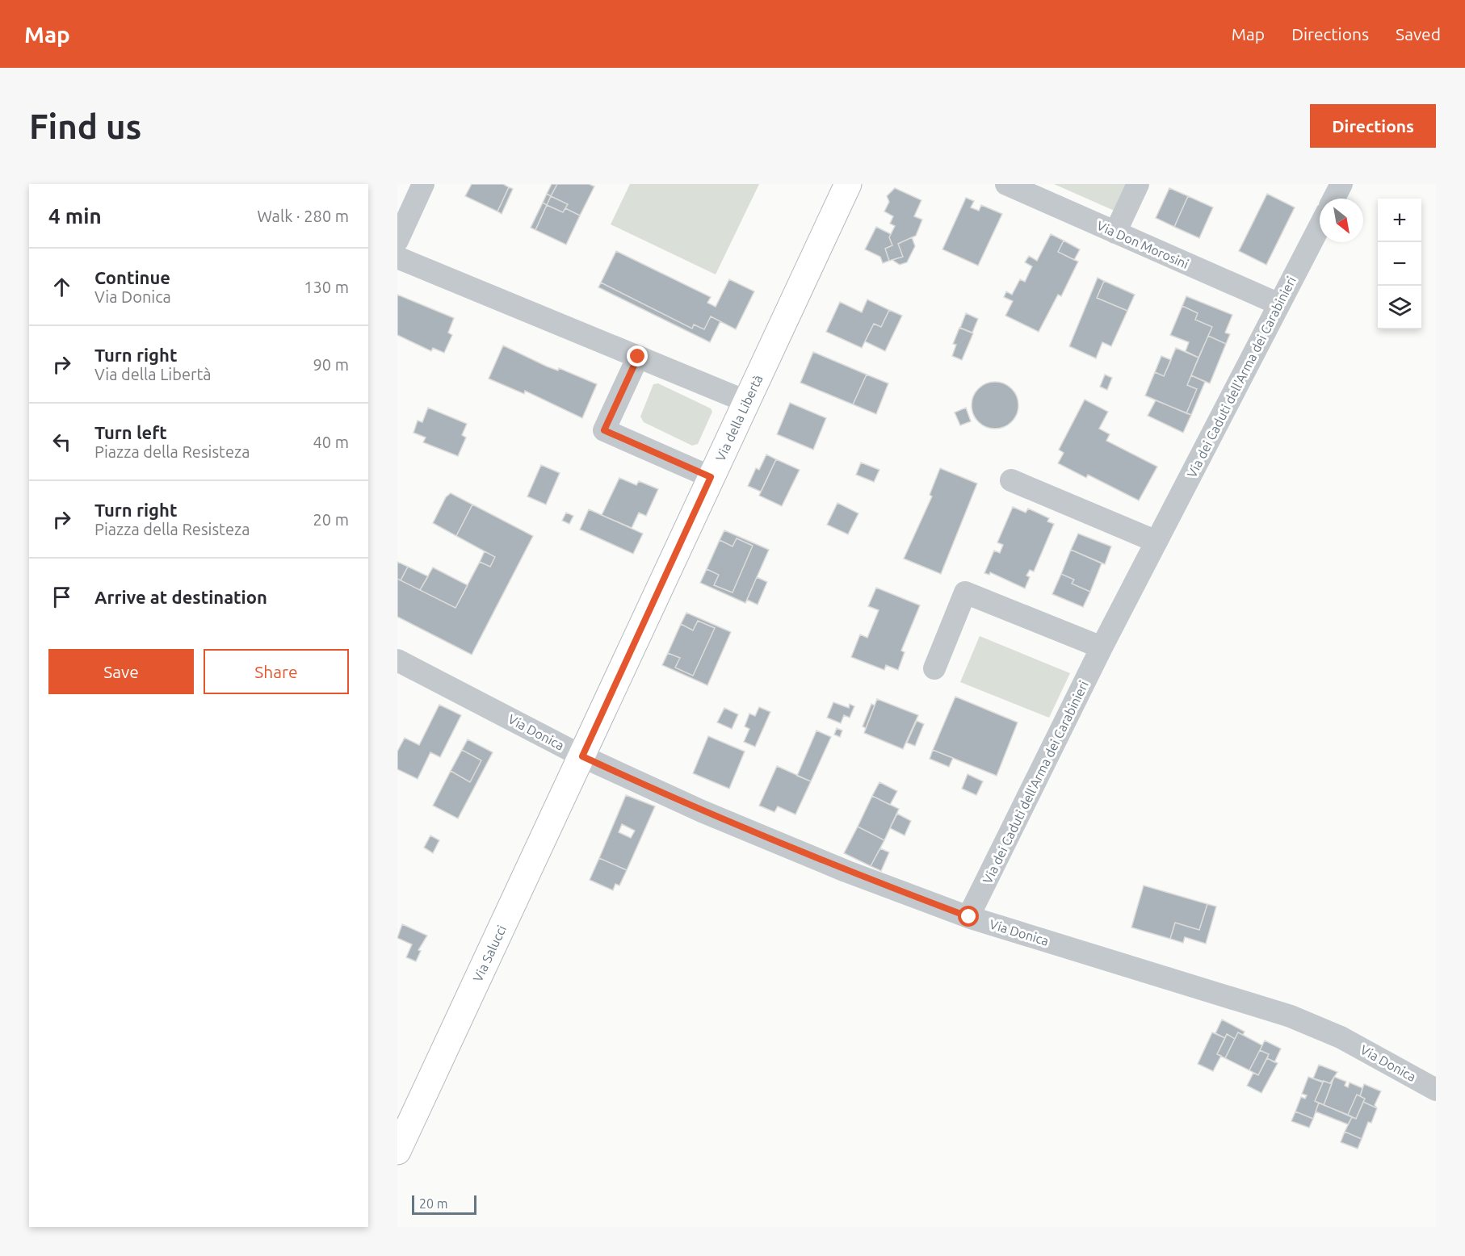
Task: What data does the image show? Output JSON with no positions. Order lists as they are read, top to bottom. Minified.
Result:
{"streets":{"main road":["Via della Libertà","Via Salucci"],"street":["Via Don Morosini","Via dei Caduti dell'Arma dei Carabinieri","Via Donica"]},"crossings":[["Via Don Morosini","Via dei Caduti dell'Arma dei Carabinieri"],["Via dei Caduti dell'Arma dei Carabinieri","Via Donica"],["Via della Libertà","Via Donica"],["Via della Libertà","Via Salucci"],["Via Donica","Via Salucci"]],"scale_bar":"20 m","north":"bottom right","page":{"header":"Map","nav":["Map","Directions","Saved"],"buttons":["Directions",["Save","Share"]],"title":"Find us","heading":["4 min","Walk · 280 m"],"map_buttons":["+","−"],"list":[["Continue","Via Donica","130 m"],["Turn right","Via della Libertà","90 m"],["Turn left","Piazza della Resisteza","40 m"],["Turn right","Piazza della Resisteza","20 m"],"Arrive at destination"],"scale":"20 m"}}
